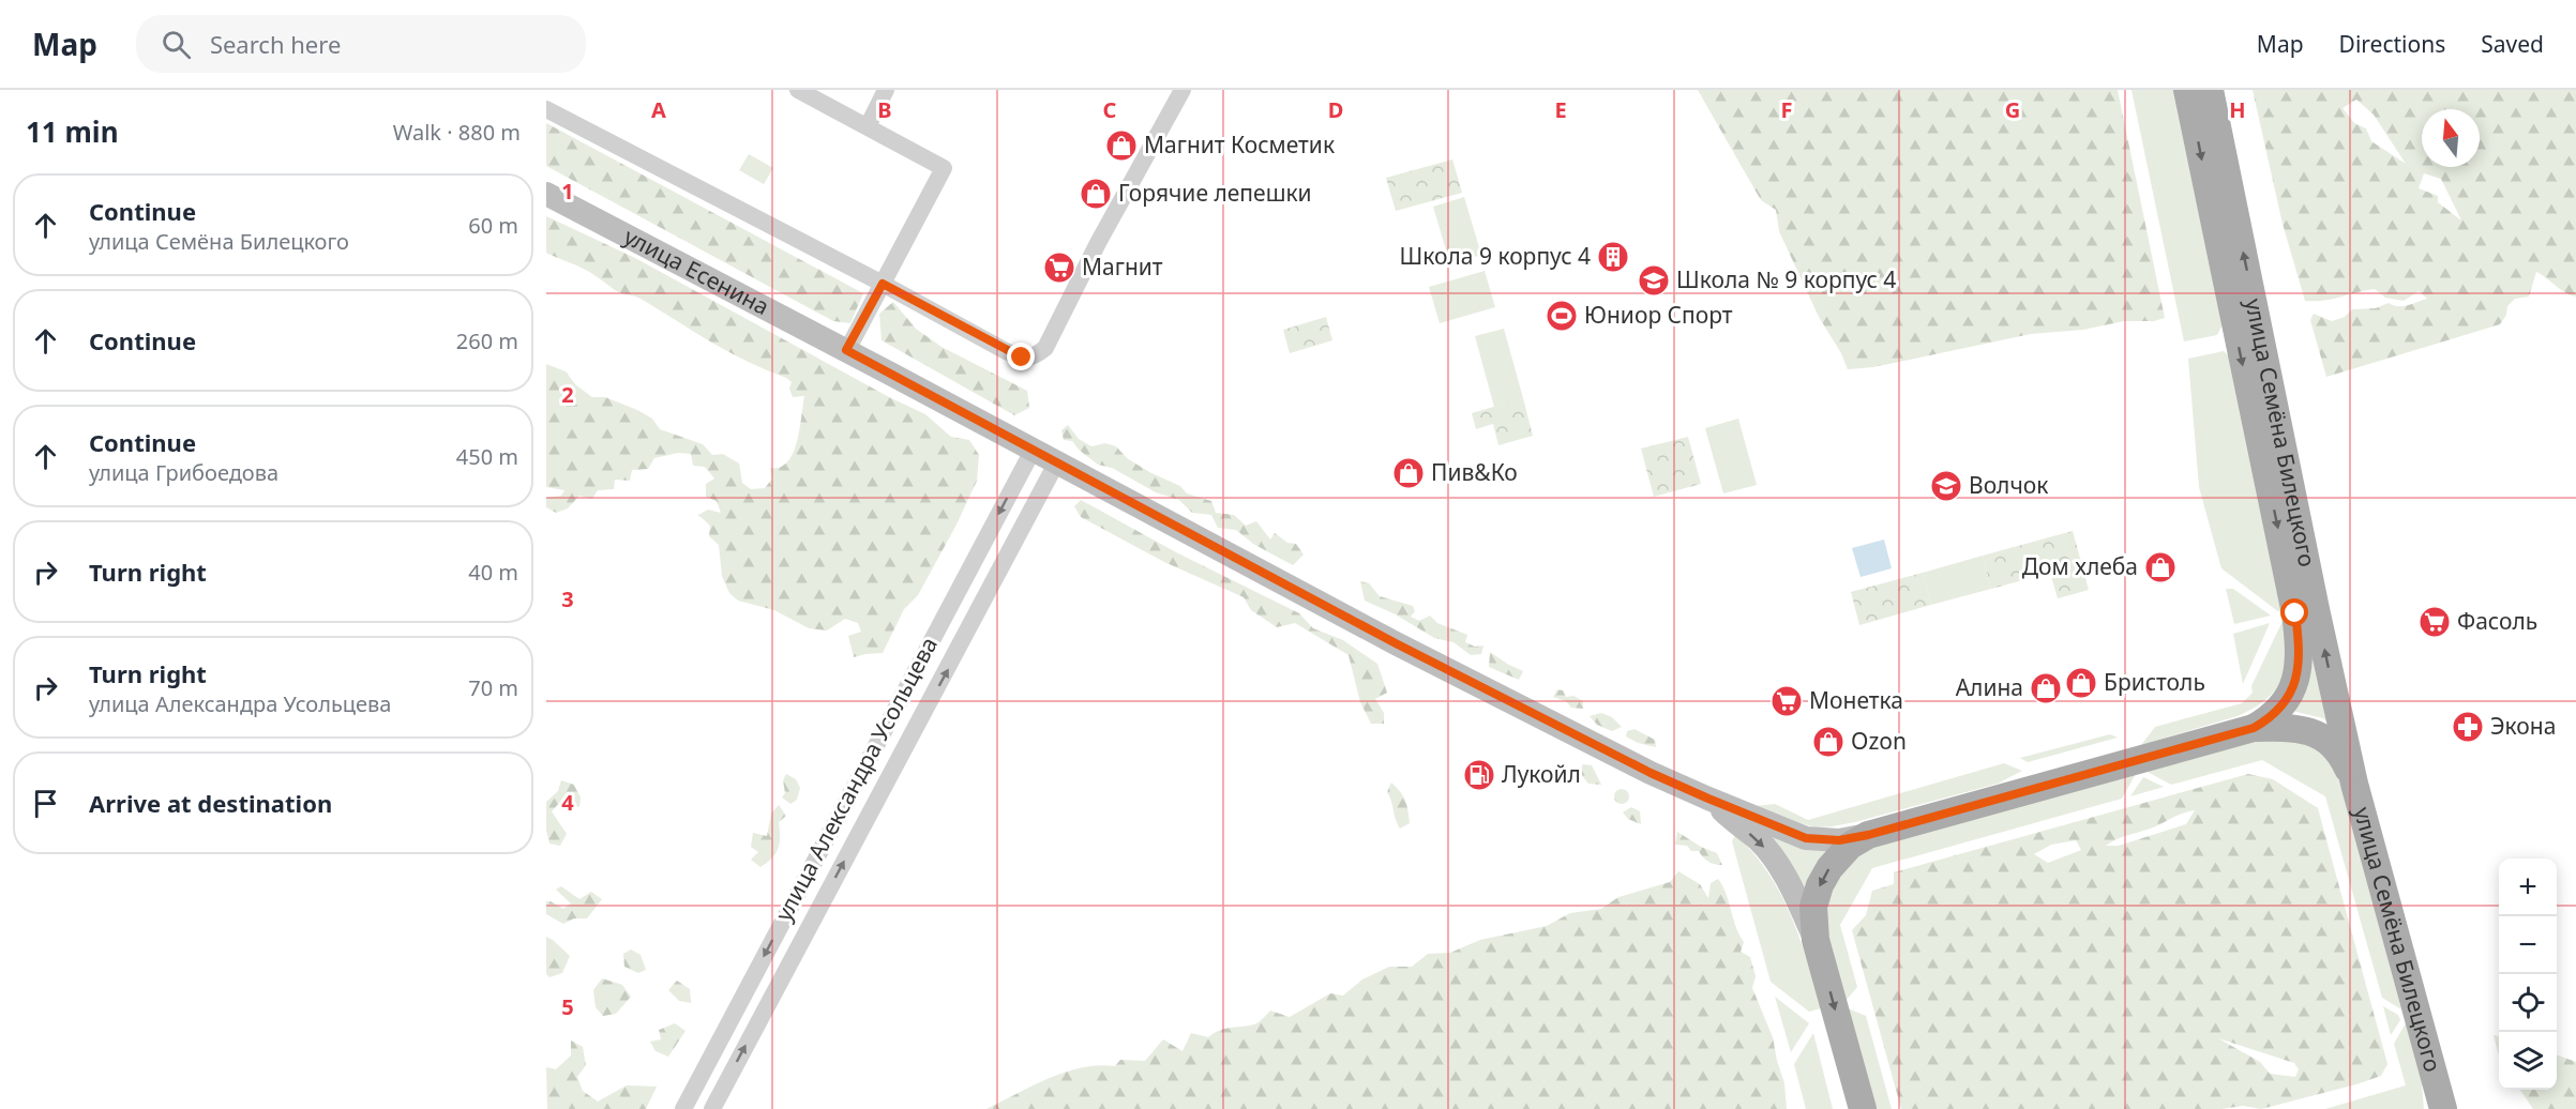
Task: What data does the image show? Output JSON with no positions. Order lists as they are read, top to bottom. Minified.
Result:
{"streets":{"main road":["улица Есенина","улица Семёна Билецкого"],"street":["улица Александра Усольцева"]},"crossings":[["улица Есенина","улица Александра Усольцева"]],"places":{"shop":["Магнит Косметик","Горячие лепешки","Пив&Ко","Дом хлеба","Бристоль","Алина","Ozon"],"building":["Школа 9 корпус 4"],"supermarket":["Магнит","Фасоль","Монетка"],"school or university":["Школа № 9 корпус 4","Волчок"],"sports":["Юниор Спорт"],"pharmacy":["Экона"],"fuel station":["Лукойл"]},"north":"top","page":{"header":"Map","search":"Search here","nav":["Map","Directions","Saved"],"heading":["11 min","Walk · 880 m"],"list":[["Continue","улица Семёна Билецкого","60 m"],["Continue","260 m"],["Continue","улица Грибоедова","450 m"],["Turn right","40 m"],["Turn right","улица Александра Усольцева","70 m"],"Arrive at destination"],"map_buttons":["+","−"]},"grid":{"columns":["A","B","C","D","E","F","G","H"],"rows":["1","2","3","4","5"]}}
